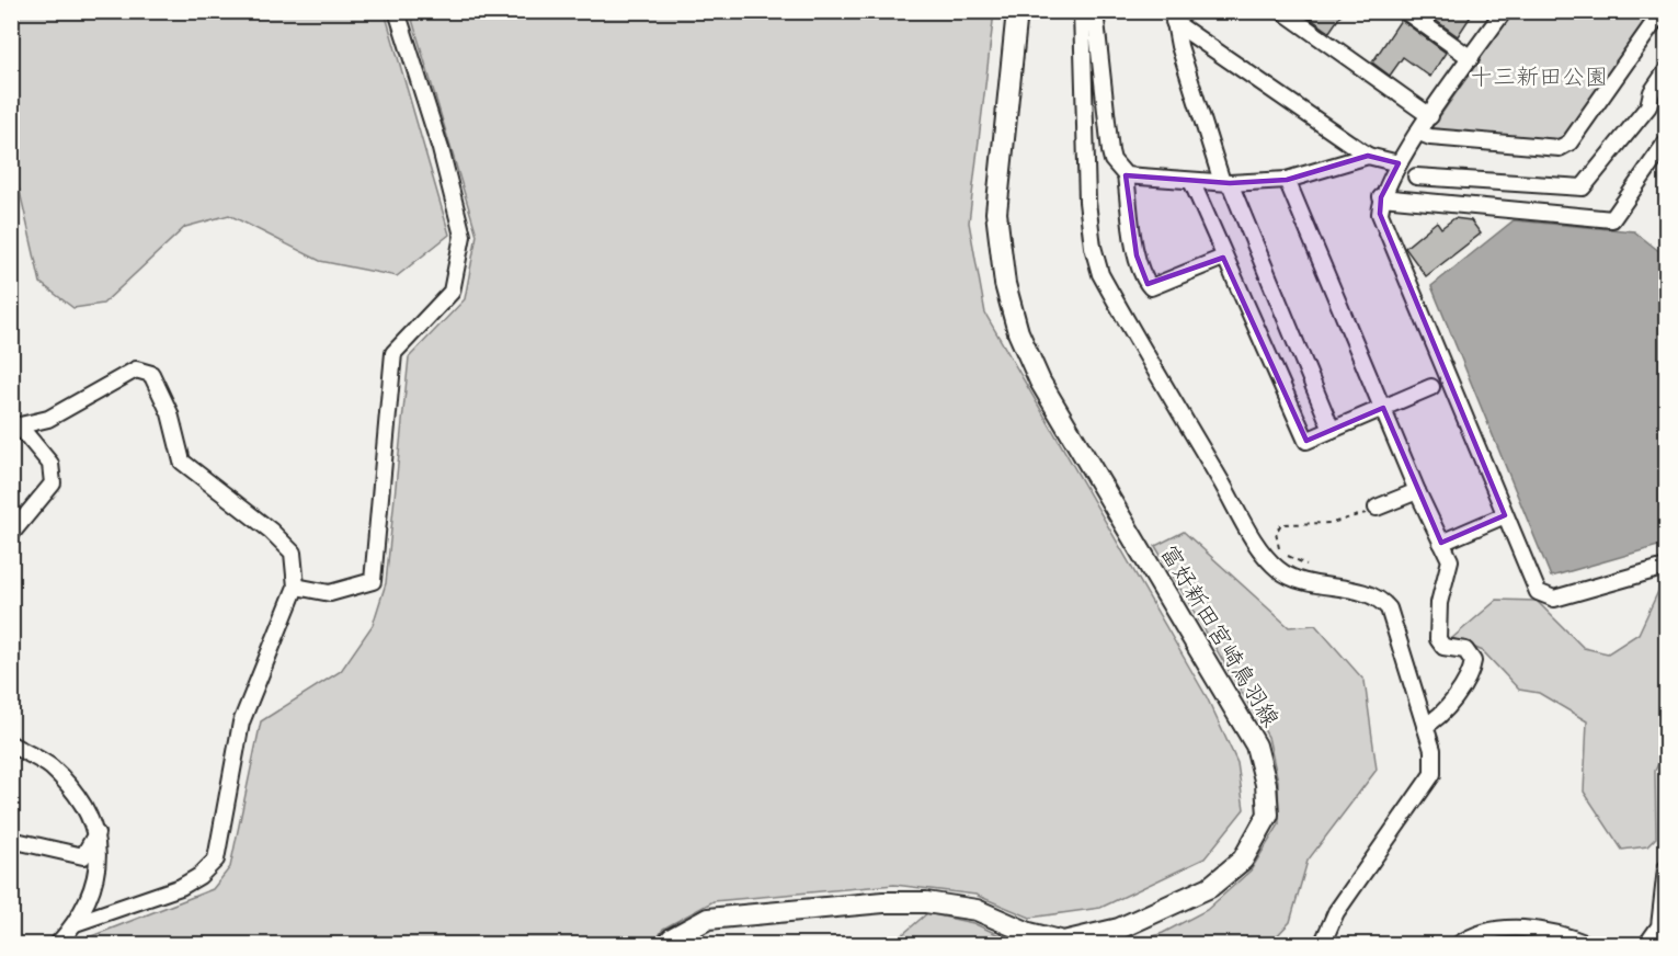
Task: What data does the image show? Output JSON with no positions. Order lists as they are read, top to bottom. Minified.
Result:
{"streets":{"main road":["富好新田宮崎鳥羽線"]},"parks":["十三新田公園"]}
